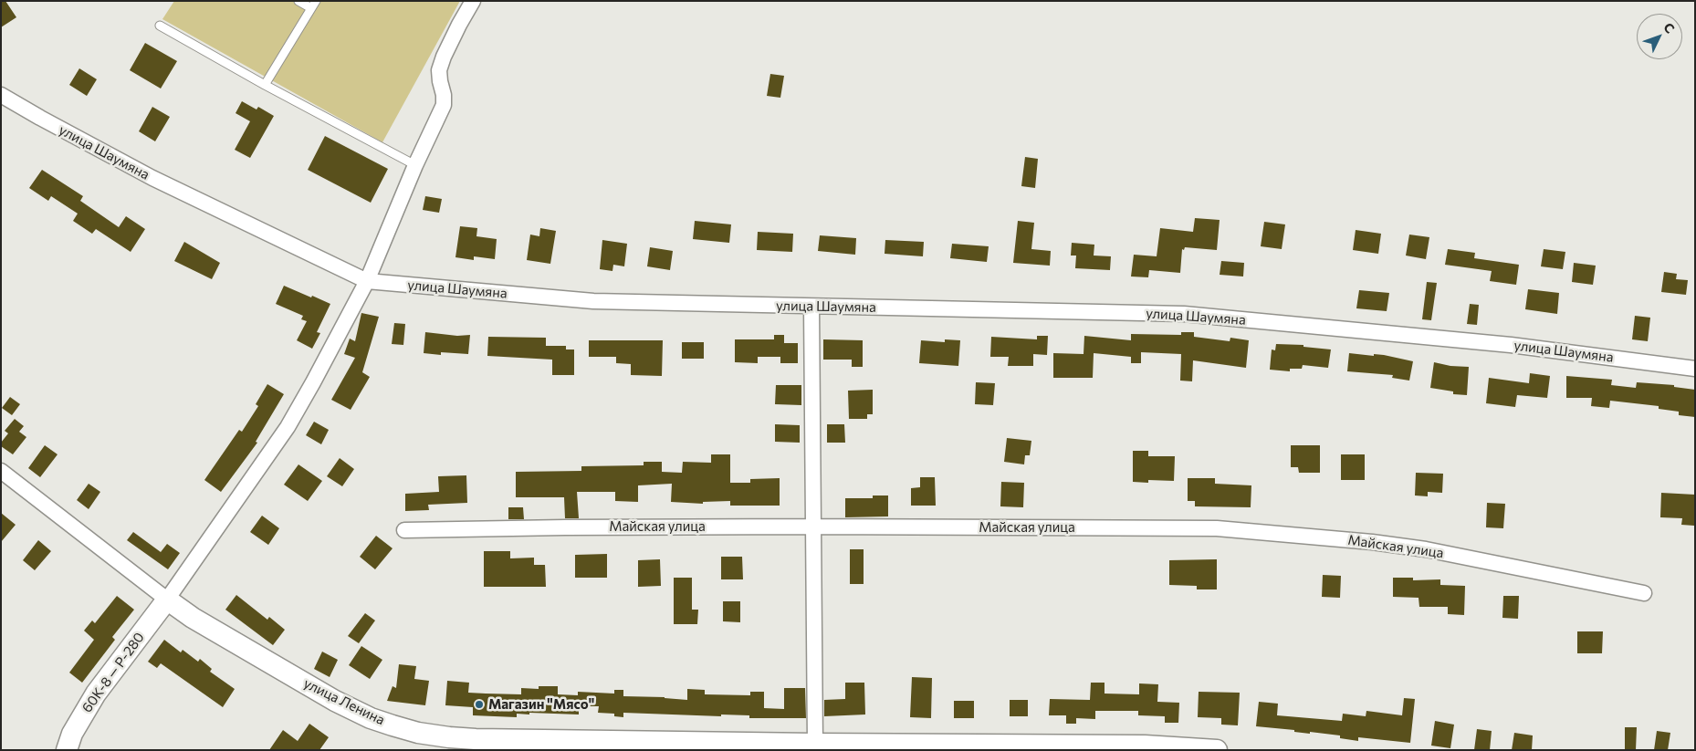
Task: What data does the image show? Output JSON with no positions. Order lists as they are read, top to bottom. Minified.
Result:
{"streets":{"street":["улица Шаумяна","Майская улица","60К-8 — Р-280","улица Ленина"]},"crossings":[["60К-8 — Р-280","улица Ленина"]],"places":["Магазин \"Мясо\""],"north":"top right"}
